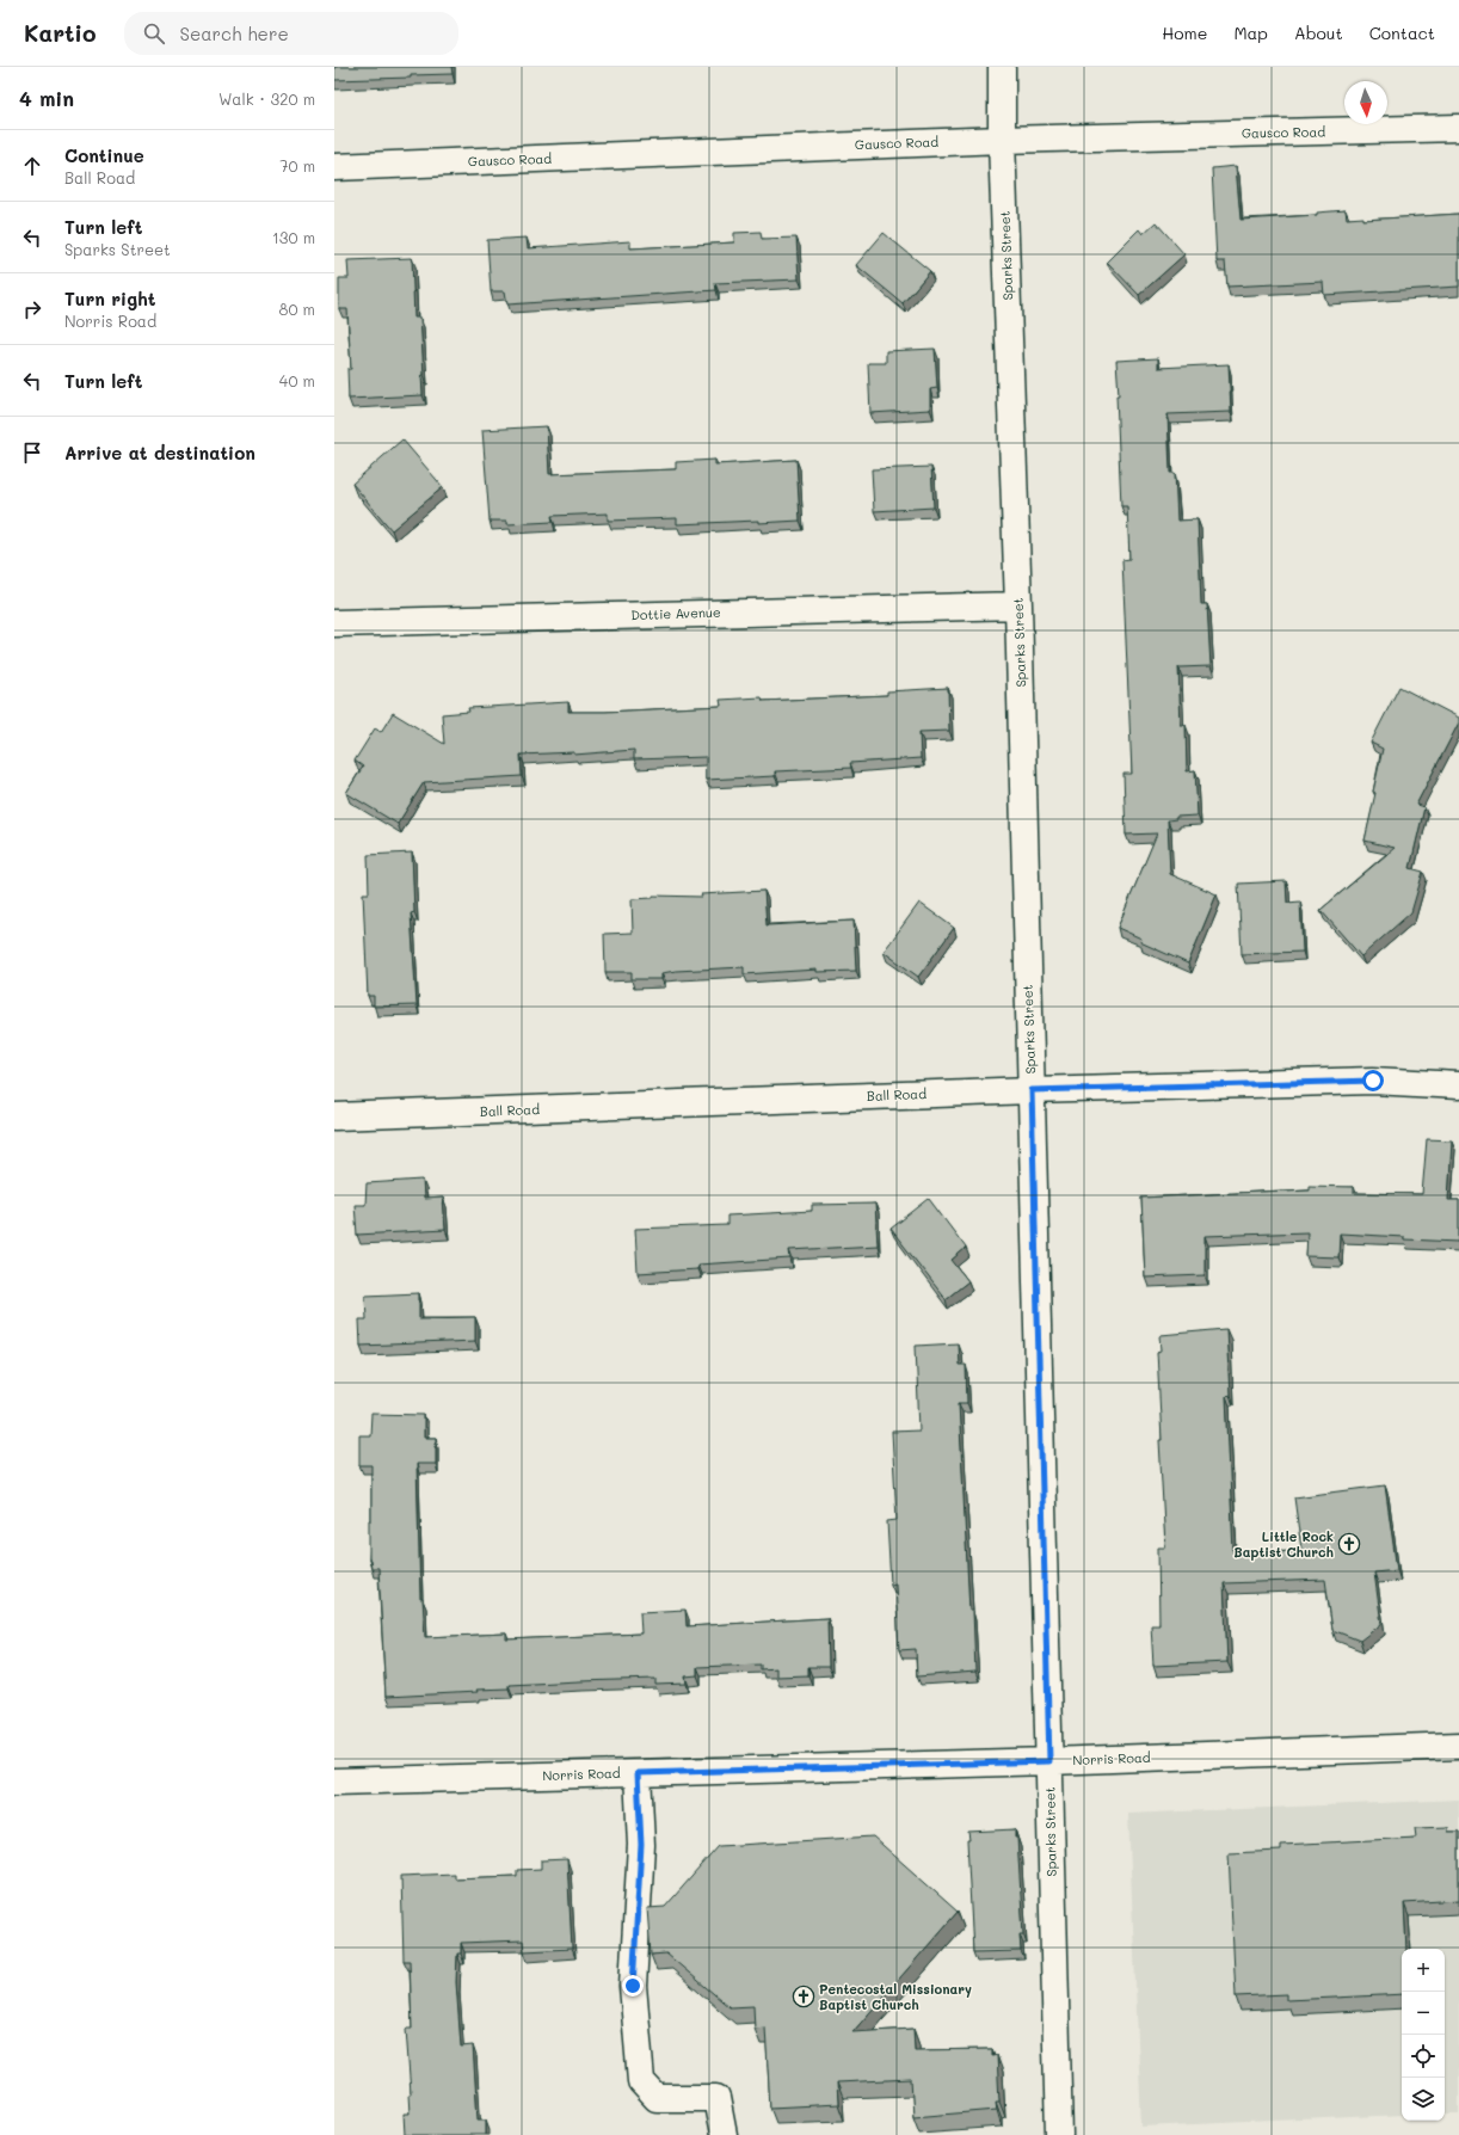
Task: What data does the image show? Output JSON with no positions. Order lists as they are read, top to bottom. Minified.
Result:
{"streets":{"street":["Gausco Road","Sparks Street","Dottie Avenue","Ball Road","Norris Road"]},"crossings":[["Gausco Road","Sparks Street"],["Sparks Street","Dottie Avenue"],["Sparks Street","Ball Road"],["Sparks Street","Norris Road"]],"places":{"church":["Little Rock Baptist Church","Pentecostal Missionary Baptist Church"]},"north":"bottom","page":{"header":"Kartio","search":"Search here","nav":["Home","Map","About","Contact"],"heading":["4 min","Walk · 320 m"],"list":[["Continue","Ball Road","70 m"],["Turn left","Sparks Street","130 m"],["Turn right","Norris Road","80 m"],["Turn left","40 m"],"Arrive at destination"],"map_buttons":["+","−"]}}
